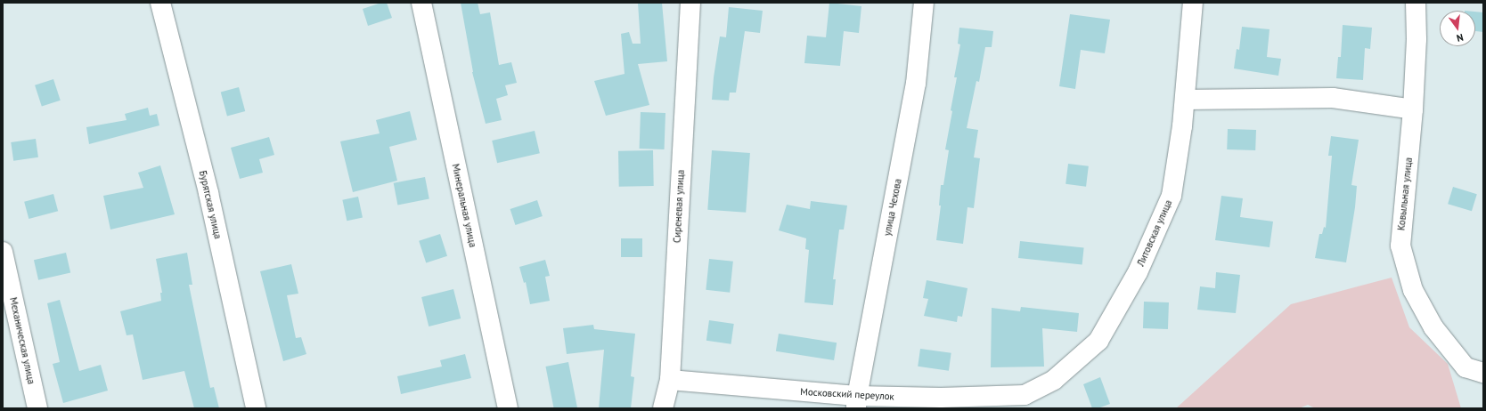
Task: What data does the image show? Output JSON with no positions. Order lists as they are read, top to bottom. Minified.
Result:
{"streets":{"street":["Ковыльная улица","Бурятская улица","Минеральная улица","Сиреневая улица","улица Чехова","Литовская улица","Механическая улица","Московский переулок"]},"crossings":[["Сиреневая улица","Московский переулок"],["улица Чехова","Московский переулок"],["Литовская улица","Московский переулок"]],"north":"bottom"}
